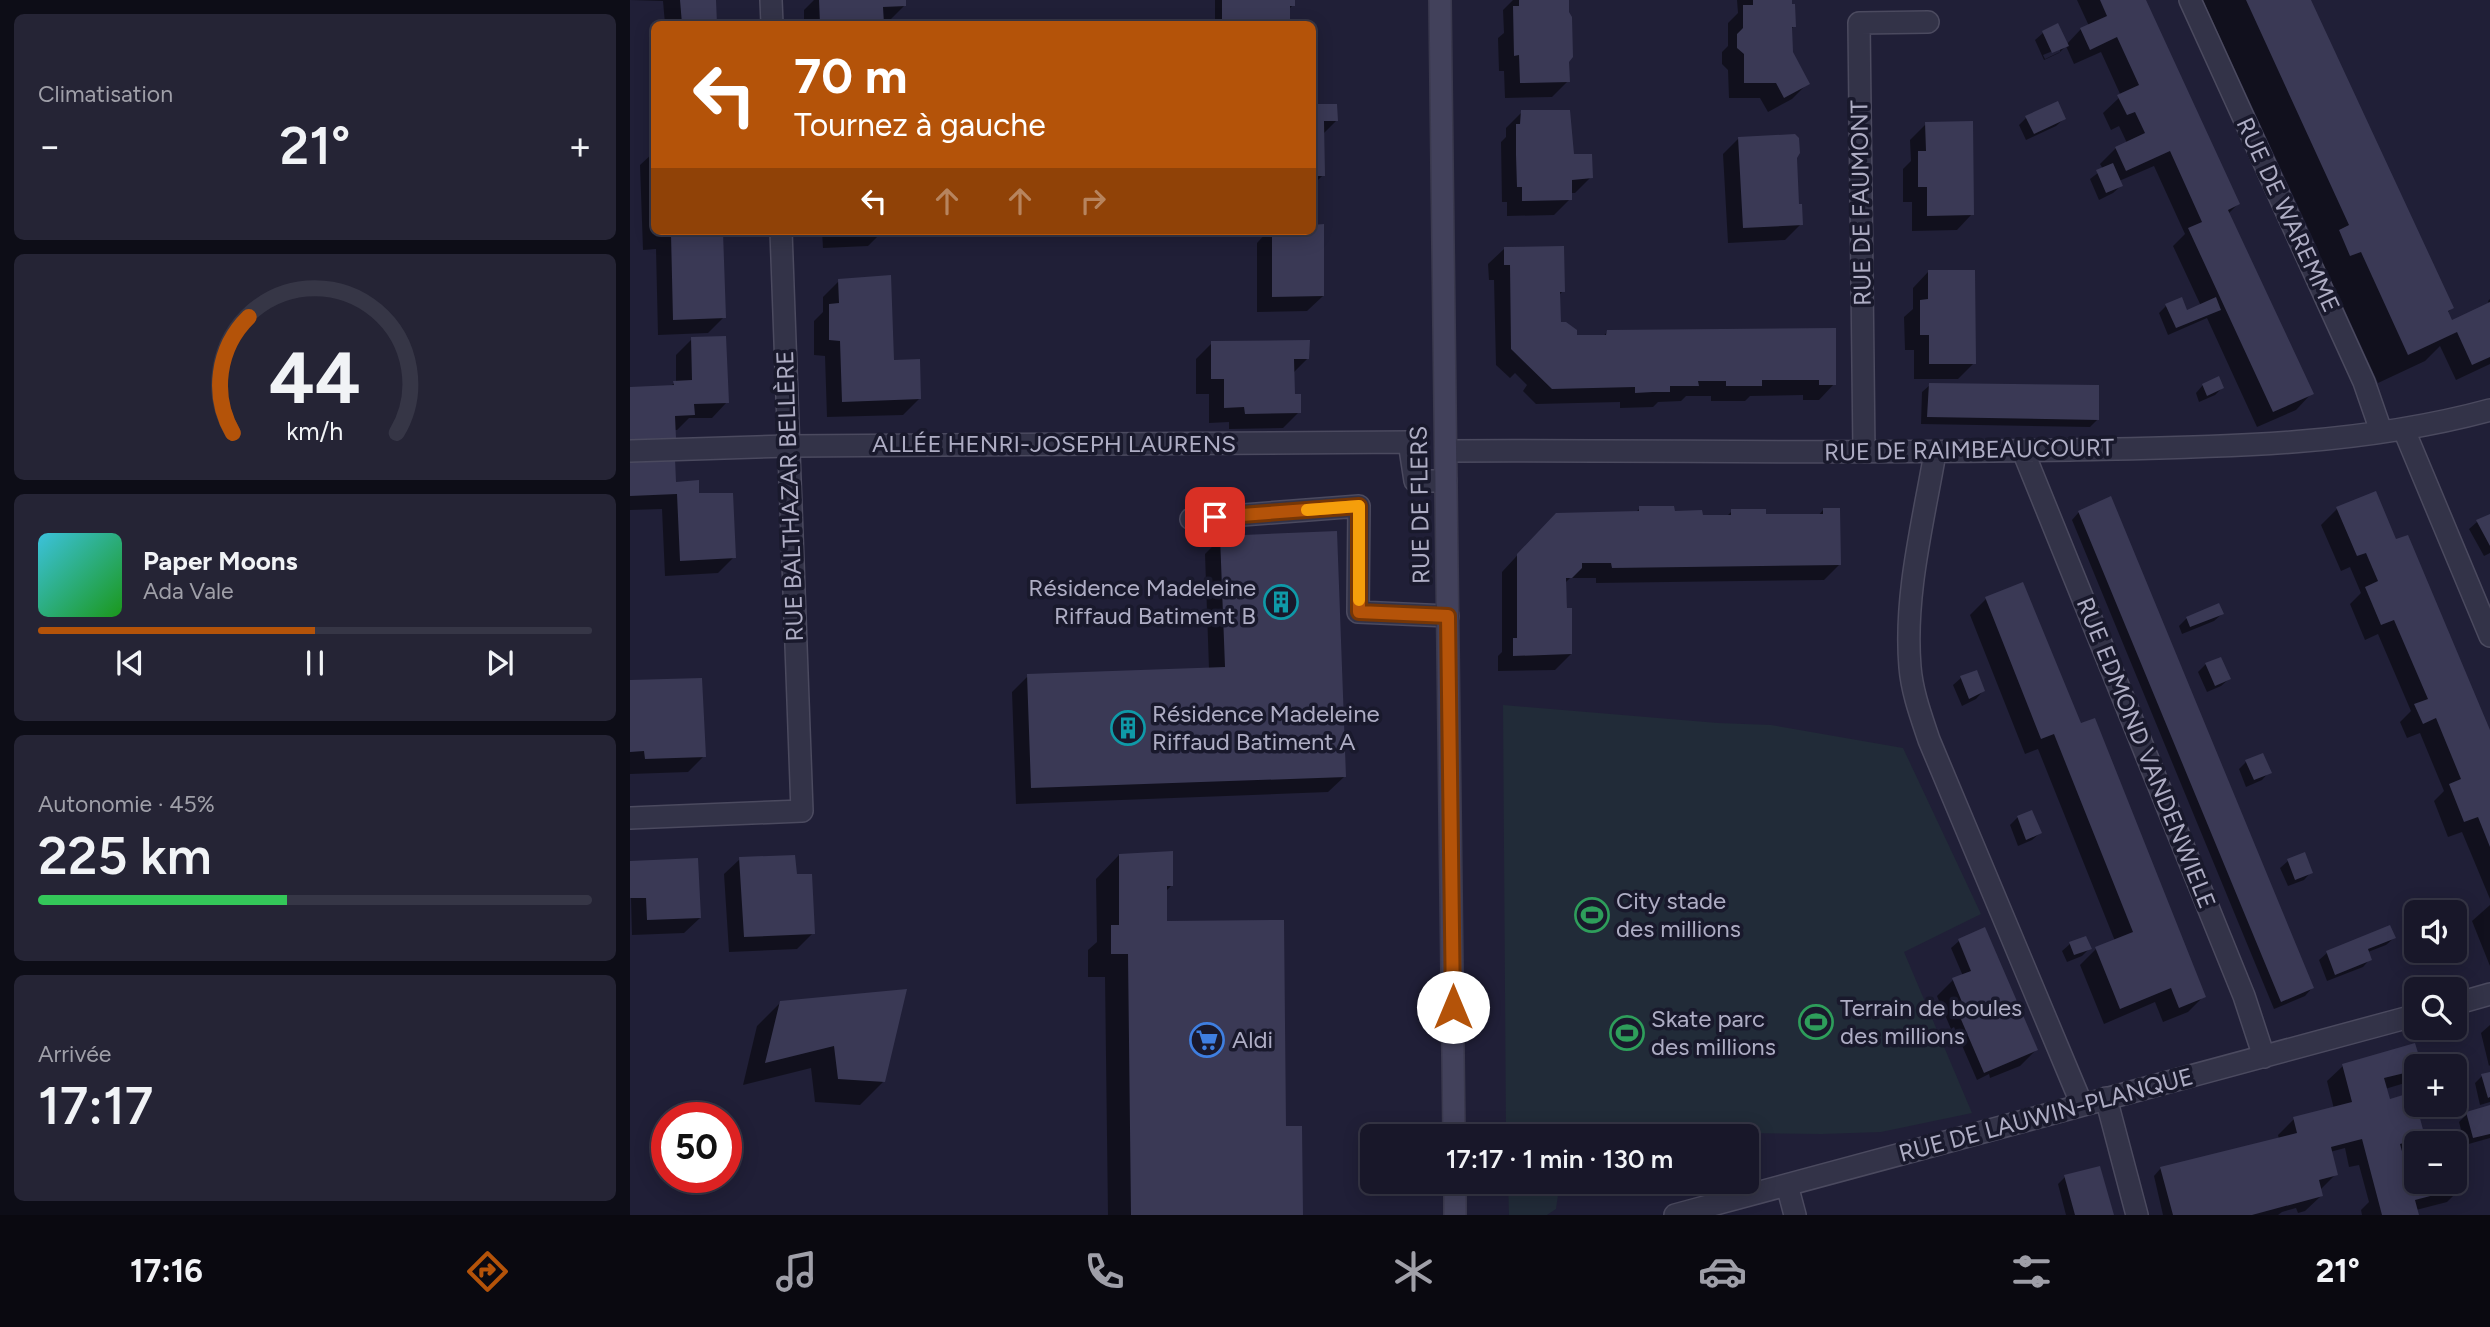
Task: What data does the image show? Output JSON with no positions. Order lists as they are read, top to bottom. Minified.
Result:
{"streets":{"main road":["RUE DE FLERS"],"street":["RUE DE FAUMONT","RUE DE WAREMME","ALLÉE HENRI-JOSEPH LAURENS","RUE DE RAIMBEAUCOURT","RUE BALTHAZAR BELLÈRE","RUE EDMOND VANDENWIELE","RUE DE LAUWIN-PLANQUE"]},"crossings":[["RUE DE FAUMONT","RUE DE RAIMBEAUCOURT"],["RUE DE WAREMME","RUE DE RAIMBEAUCOURT"],["ALLÉE HENRI-JOSEPH LAURENS","RUE BALTHAZAR BELLÈRE"],["ALLÉE HENRI-JOSEPH LAURENS","RUE DE FLERS"],["RUE DE RAIMBEAUCOURT","RUE DE FLERS"],["RUE DE RAIMBEAUCOURT","RUE EDMOND VANDENWIELE"],["RUE EDMOND VANDENWIELE","RUE DE LAUWIN-PLANQUE"]],"places":{"building":["Résidence Madeleine Riffaud Batiment B","Résidence Madeleine Riffaud Batiment A"],"sports":["City stade des millions","Terrain de boules des millions","Skate parc des millions"],"supermarket":["Aldi"]},"page":{"tile":["Climatisation",["Autonomie · 45%","225 km"],["Arrivée","17:17"]],"turn":["70 m","Tournez à gauche"],"heat":["−","21°","+"],"song":["Paper Moons","Ada Vale"],"map_buttons":["+","−"],"limit":"50","trip":"17:17 · 1 min · 130 m","tabs":["17:16","21°"],"gauge":["44","km/h"]}}
